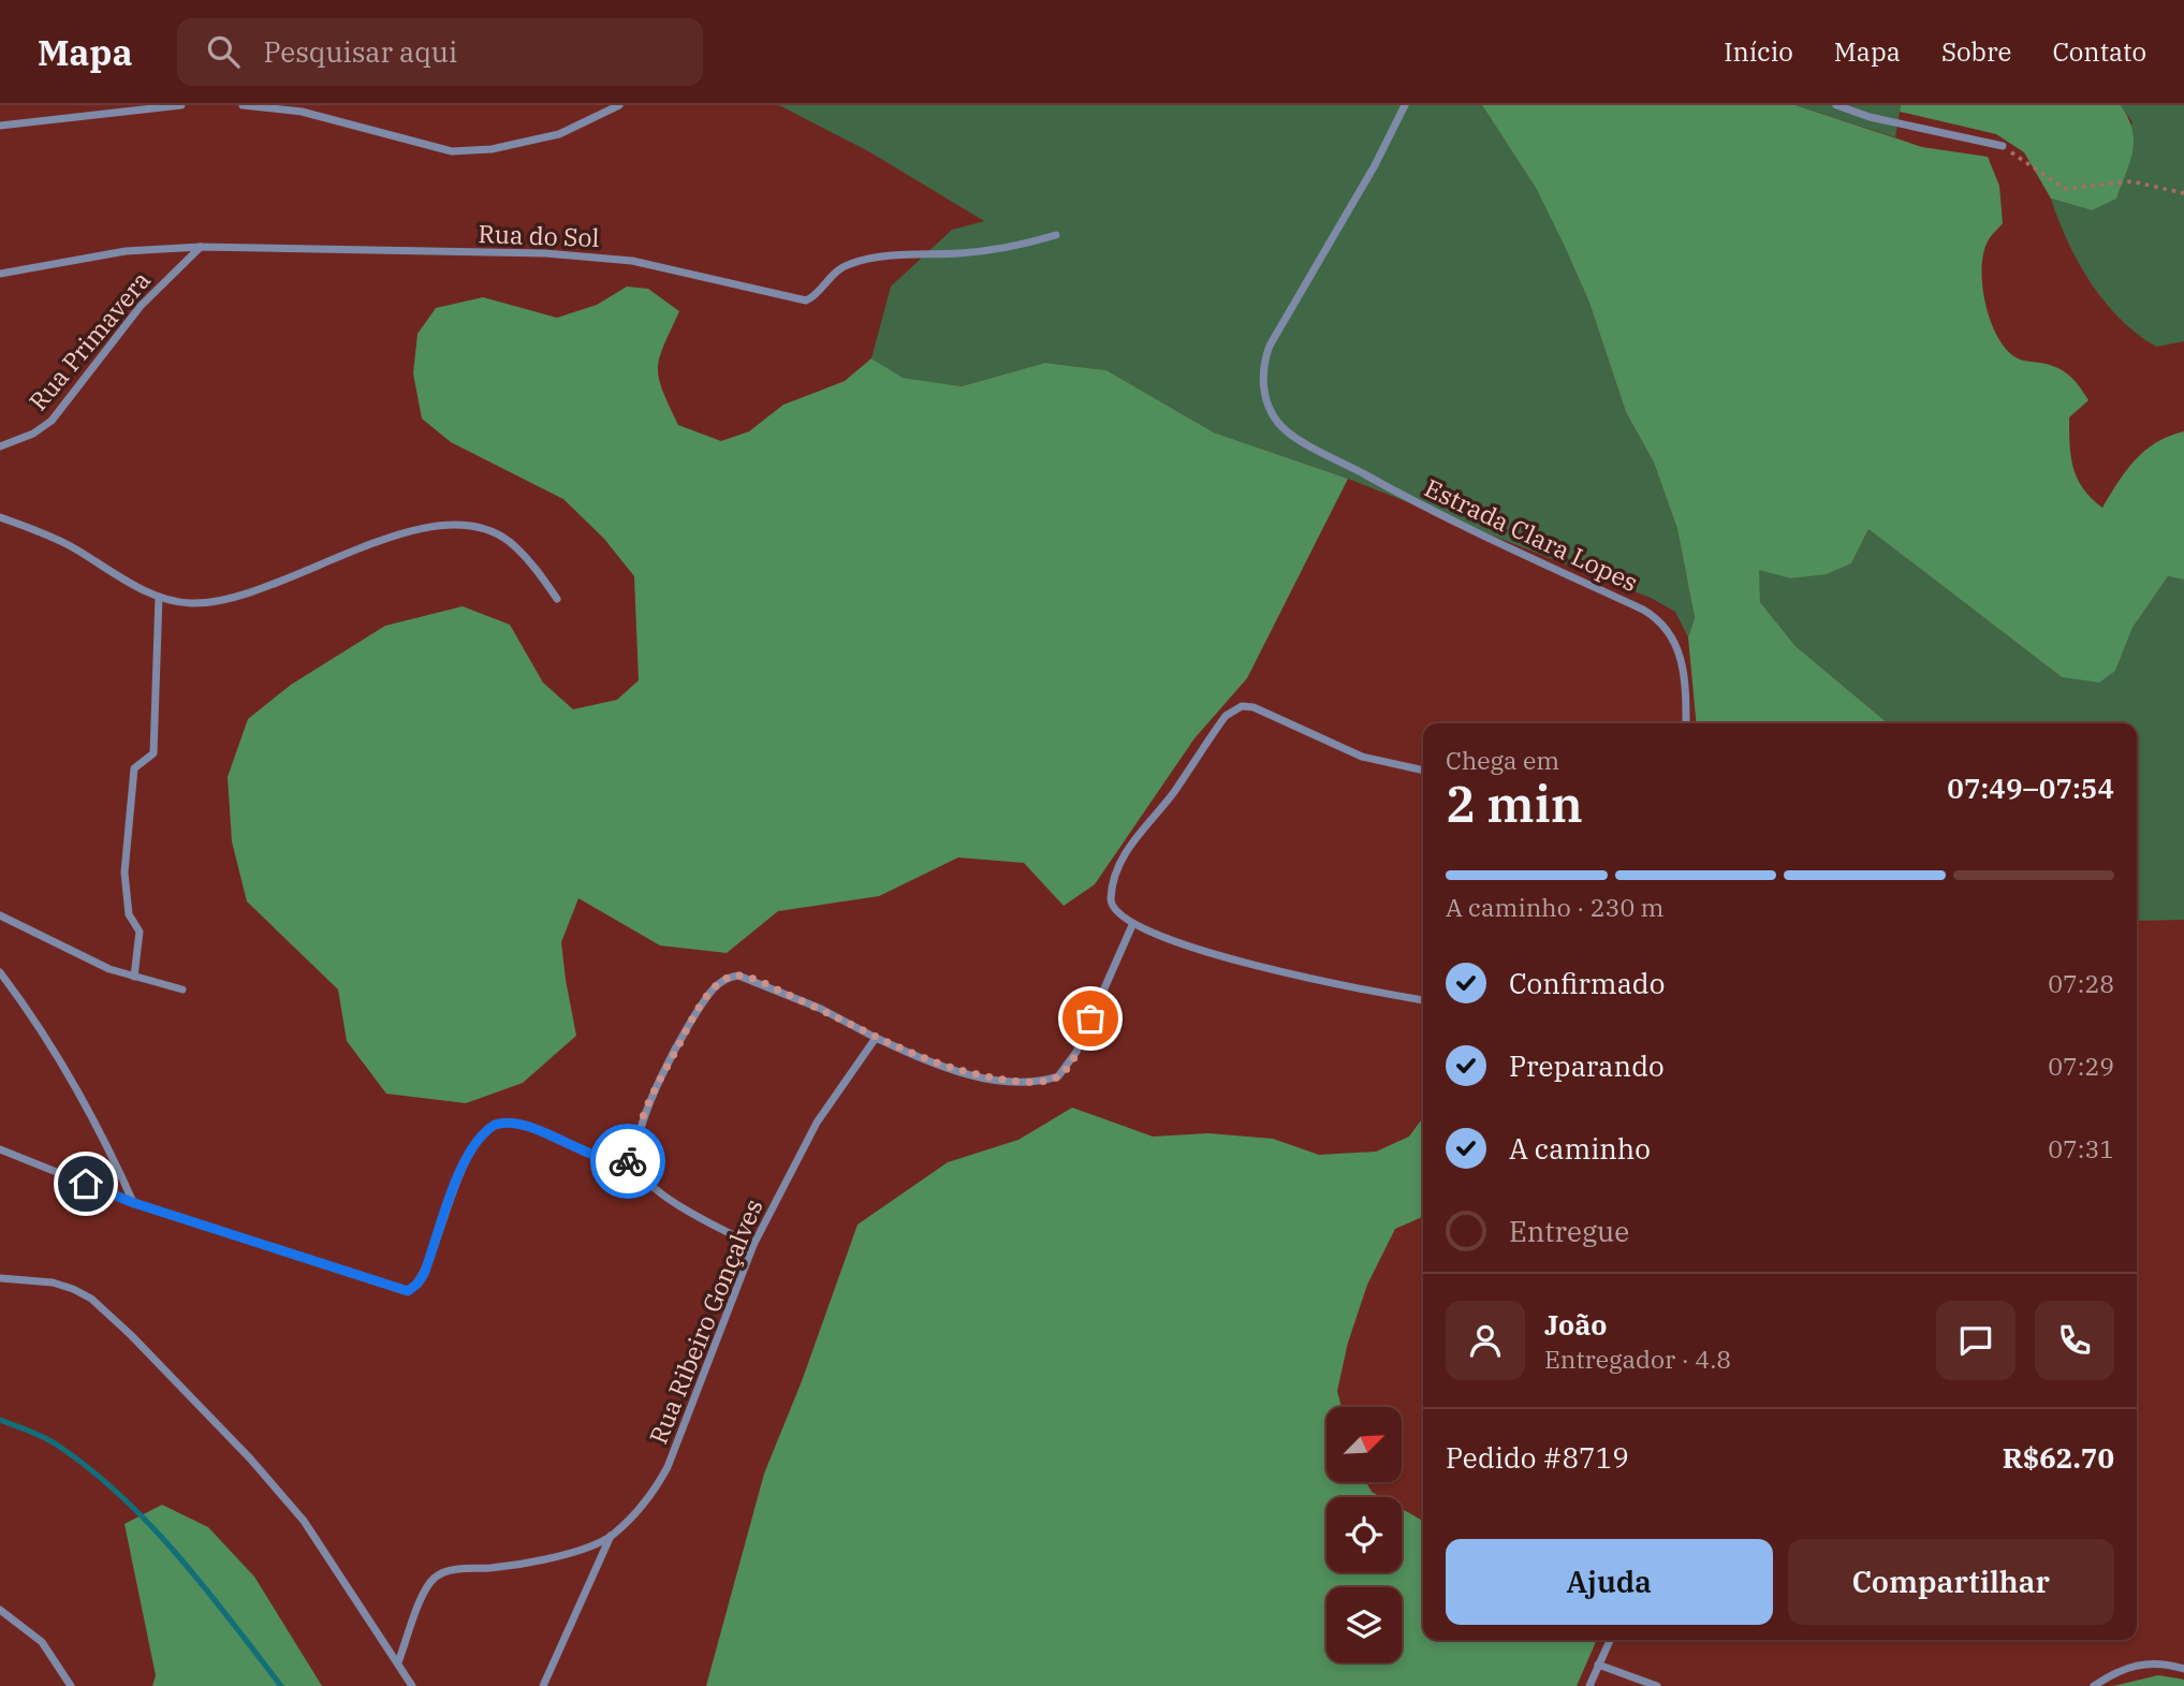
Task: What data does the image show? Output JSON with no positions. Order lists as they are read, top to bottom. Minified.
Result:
{"streets":{"street":["Rua do Sol","Rua Primavera","Estrada Clara Lopes","Rua Ribeiro Gonçalves"]},"crossings":[["Rua do Sol","Rua Primavera"]],"north":"top right","page":{"header":"Mapa","search":"Pesquisar aqui","nav":["Início","Mapa","Sobre","Contato"],"heading":["2 min","Chega em","07:49–07:54"],"panel":["João","Entregador · 4.8","Pedido #8719","R$62.70"],"bar":"A caminho · 230 m","list":[["Confirmado","07:28"],["Preparando","07:29"],["A caminho","07:31"],"Entregue"],"buttons":["Ajuda","Compartilhar"]}}
